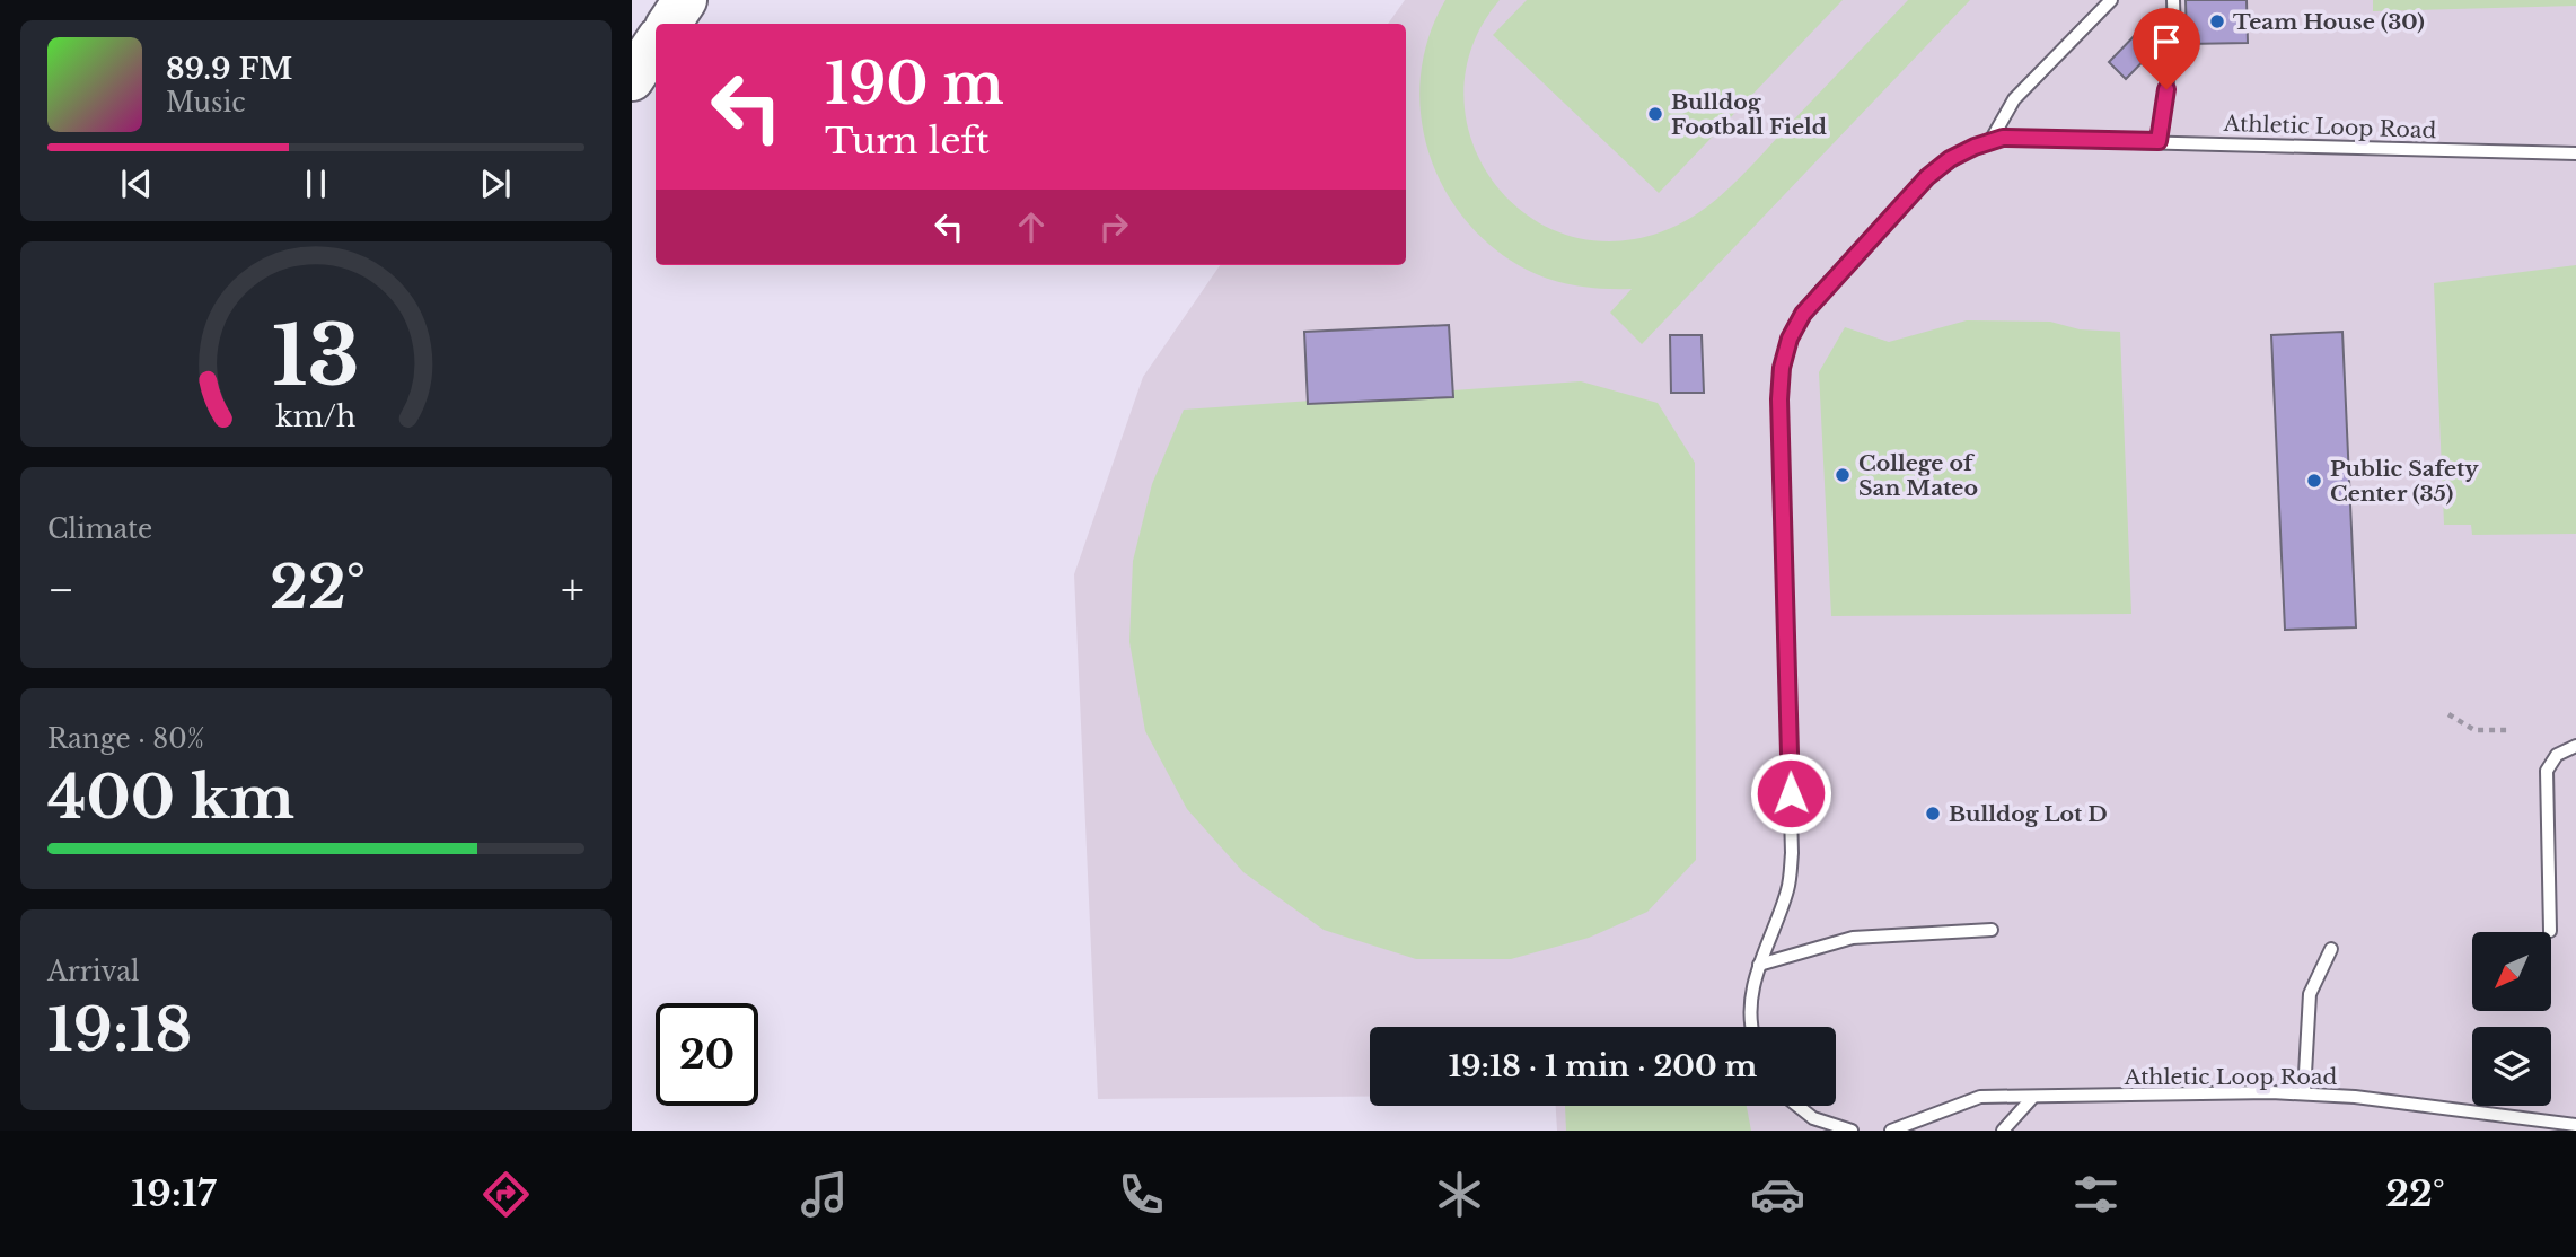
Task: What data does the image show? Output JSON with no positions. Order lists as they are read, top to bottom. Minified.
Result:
{"streets":{"lane":["Athletic Loop Road"]},"places":["Team House (30)","Bulldog Football Field","College of San Mateo","Public Safety Center (35)","Bulldog Lot D"],"north":"bottom left","page":{"turn":["190 m","Turn left"],"song":["89.9 FM","Music"],"tile":["Climate",["Range · 80%","400 km"],["Arrival","19:18"]],"heat":["−","22°","+"],"limit":"20","trip":"19:18 · 1 min · 200 m","tabs":["19:17","22°"],"gauge":["13","km/h"]}}
